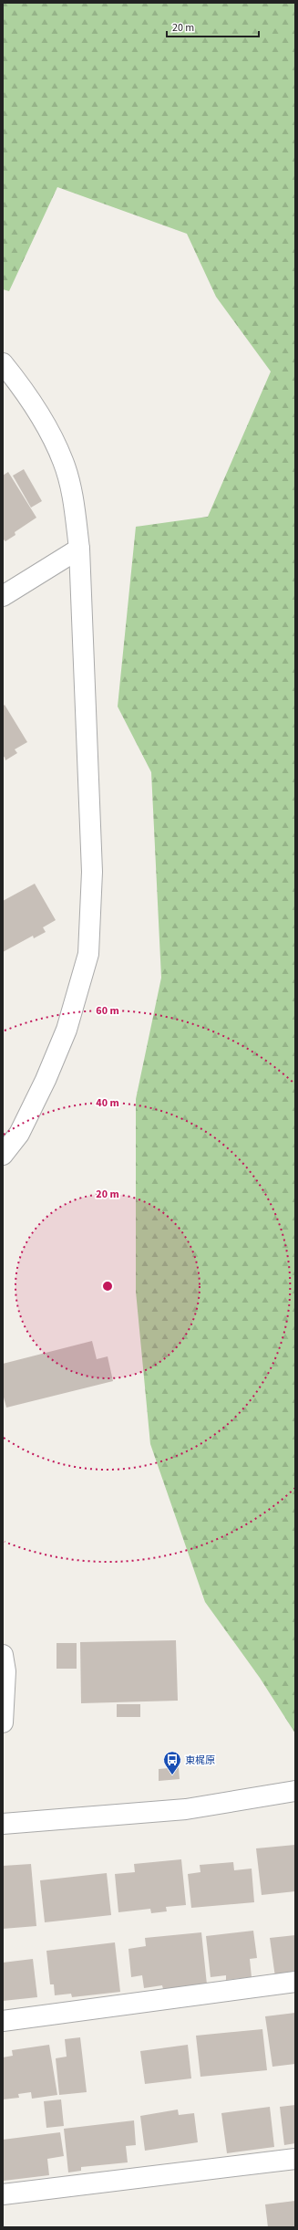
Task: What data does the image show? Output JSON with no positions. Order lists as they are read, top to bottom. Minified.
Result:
{"places":{"bus stop":["東梶原"]},"scale_bar":"20 m","rings":["60 m","40 m","20 m"]}
